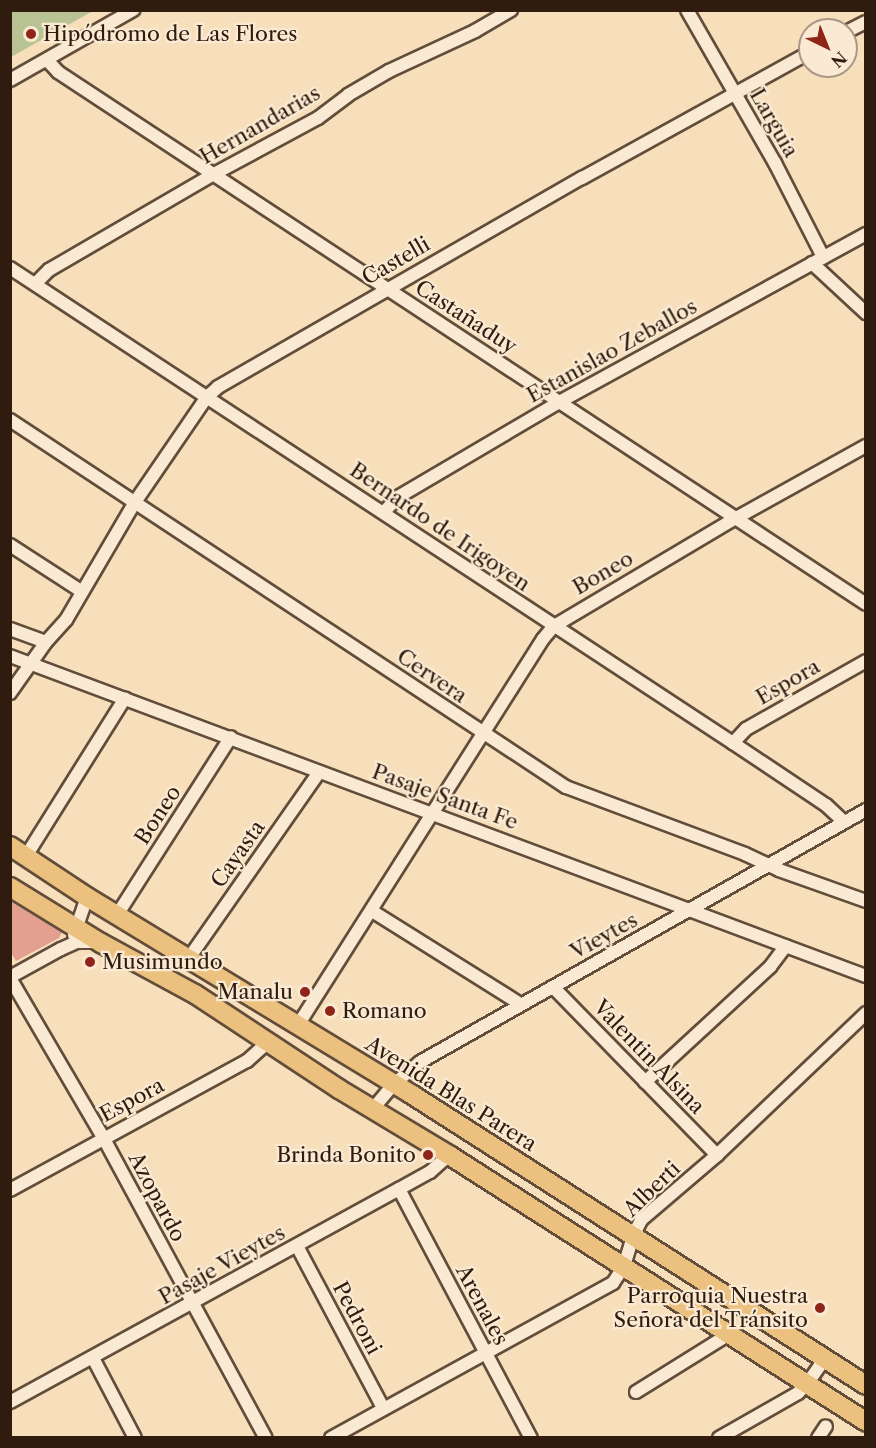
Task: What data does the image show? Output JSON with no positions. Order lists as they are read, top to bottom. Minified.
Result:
{"streets":{"main road":["Avenida Blas Parera"],"street":["Larguia","Hernandarias","Castelli","Castañaduy","Estanislao Zeballos","Bernardo de Irigoyen","Boneo","Cervera","Espora","Pasaje Santa Fe","Cayasta","Vieytes","Valentin Alsina","Alberti","Azopardo","Pasaje Vieytes","Arenales","Pedroni"]},"crossings":[["Larguia","Castelli"],["Larguia","Estanislao Zeballos"],["Hernandarias","Castañaduy"],["Hernandarias","Bernardo de Irigoyen"],["Castelli","Castañaduy"],["Castelli","Bernardo de Irigoyen"],["Castelli","Cervera"],["Castañaduy","Estanislao Zeballos"],["Castañaduy","Boneo"],["Estanislao Zeballos","Bernardo de Irigoyen"],["Bernardo de Irigoyen","Boneo"],["Bernardo de Irigoyen","Espora"],["Bernardo de Irigoyen","Vieytes"],["Boneo","Cervera"],["Boneo","Pasaje Santa Fe"],["Boneo","Avenida Blas Parera"],["Cervera","Vieytes"],["Espora","Azopardo"],["Pasaje Santa Fe","Cayasta"],["Pasaje Santa Fe","Vieytes"],["Cayasta","Avenida Blas Parera"],["Vieytes","Valentin Alsina"],["Vieytes","Avenida Blas Parera"],["Valentin Alsina","Alberti"],["Avenida Blas Parera","Alberti"],["Alberti","Arenales"],["Alberti","Pedroni"],["Azopardo","Pasaje Vieytes"],["Pasaje Vieytes","Arenales"],["Pasaje Vieytes","Pedroni"]],"places":["Hipódromo de Las Flores","Musimundo","Manalu","Romano","Brinda Bonito","Parroquia Nuestra Señora del Tránsito"],"north":"bottom right"}
